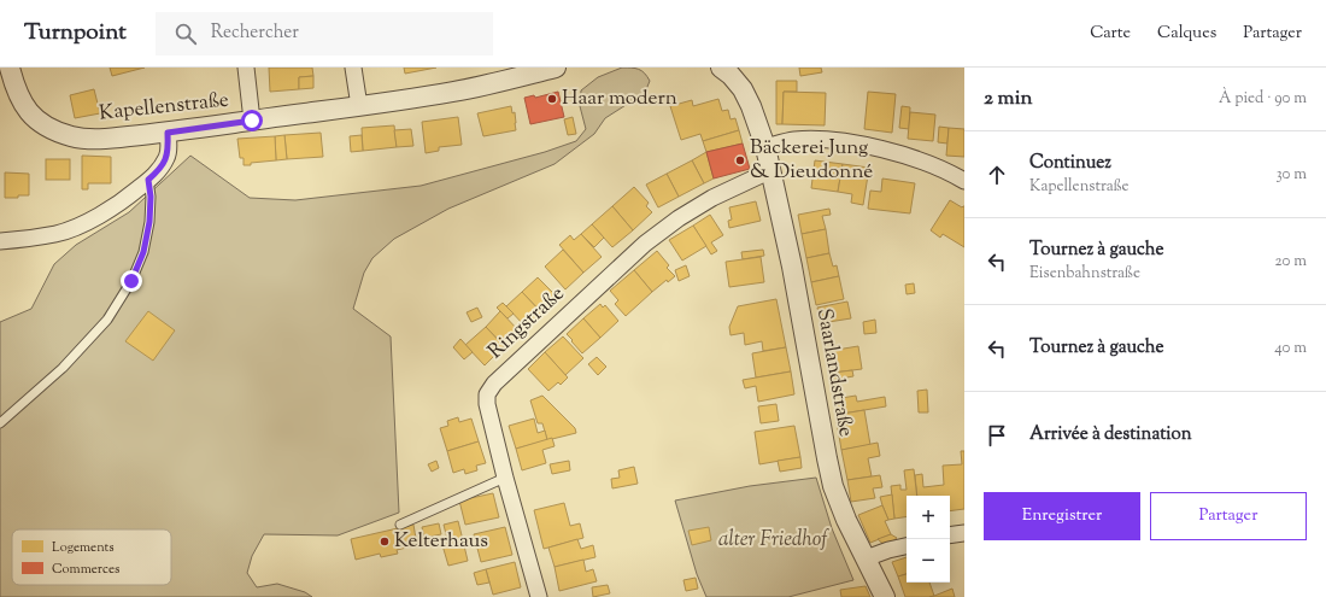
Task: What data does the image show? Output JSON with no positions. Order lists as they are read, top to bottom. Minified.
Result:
{"streets":{"street":["Kapellenstraße","Ringstraße","Saarlandstraße"]},"crossings":[["Ringstraße","Saarlandstraße"]],"parks":["alter Friedhof"],"places":["Haar modern","Bäckerei Jung & Dieudonné","Kelterhaus"],"legend":["Logements","Commerces"],"page":{"header":"Turnpoint","search":"Rechercher","nav":["Carte","Calques","Partager"],"heading":["2 min","À pied · 90 m"],"list":[["Continuez","Kapellenstraße","30 m"],["Tournez à gauche","Eisenbahnstraße","20 m"],["Tournez à gauche","40 m"],"Arrivée à destination"],"buttons":["Enregistrer","Partager"],"map_buttons":["+","−"]}}
